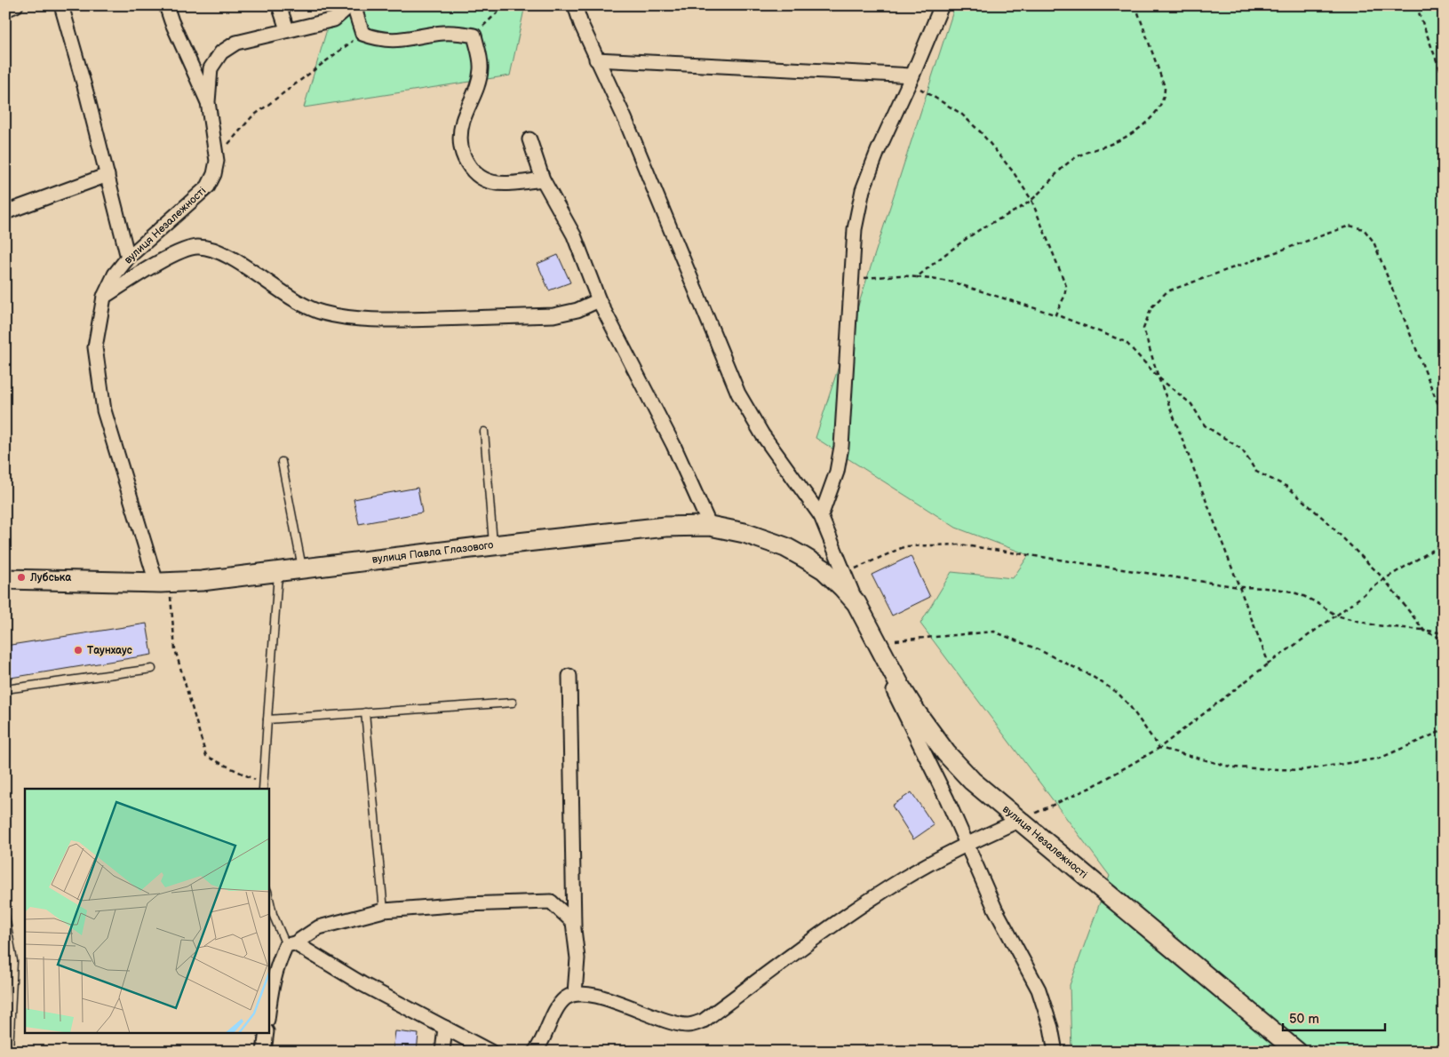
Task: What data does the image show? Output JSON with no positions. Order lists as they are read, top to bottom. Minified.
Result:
{"streets":{"main road":["вулиця Незалежності","вулиця Павла Глазового"]},"crossings":[["вулиця Незалежності","вулиця Павла Глазового"]],"places":["Лубська","Таунхаус"],"scale_bar":"50 m"}
